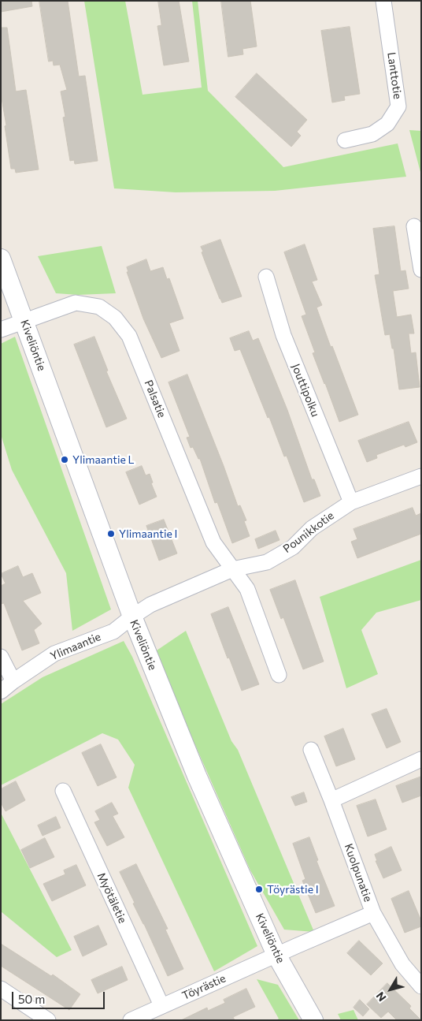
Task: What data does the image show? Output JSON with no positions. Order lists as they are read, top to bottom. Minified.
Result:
{"streets":{"street":["Lanttotie","Kiveliöntie","Jouttipolku","Palsatie","Pounikkotie","Ylimaantie","Kuolpunatie","Myötäletie","Töyrästie"]},"crossings":[["Kiveliöntie","Palsatie"],["Kiveliöntie","Pounikkotie"],["Kiveliöntie","Ylimaantie"],["Kiveliöntie","Töyrästie"],["Jouttipolku","Pounikkotie"],["Palsatie","Pounikkotie"],["Pounikkotie","Ylimaantie"],["Kuolpunatie","Töyrästie"],["Myötäletie","Töyrästie"]],"places":["Ylimaantie L","Ylimaantie I","Töyrästie I"],"scale_bar":"50 m","north":"bottom left"}
